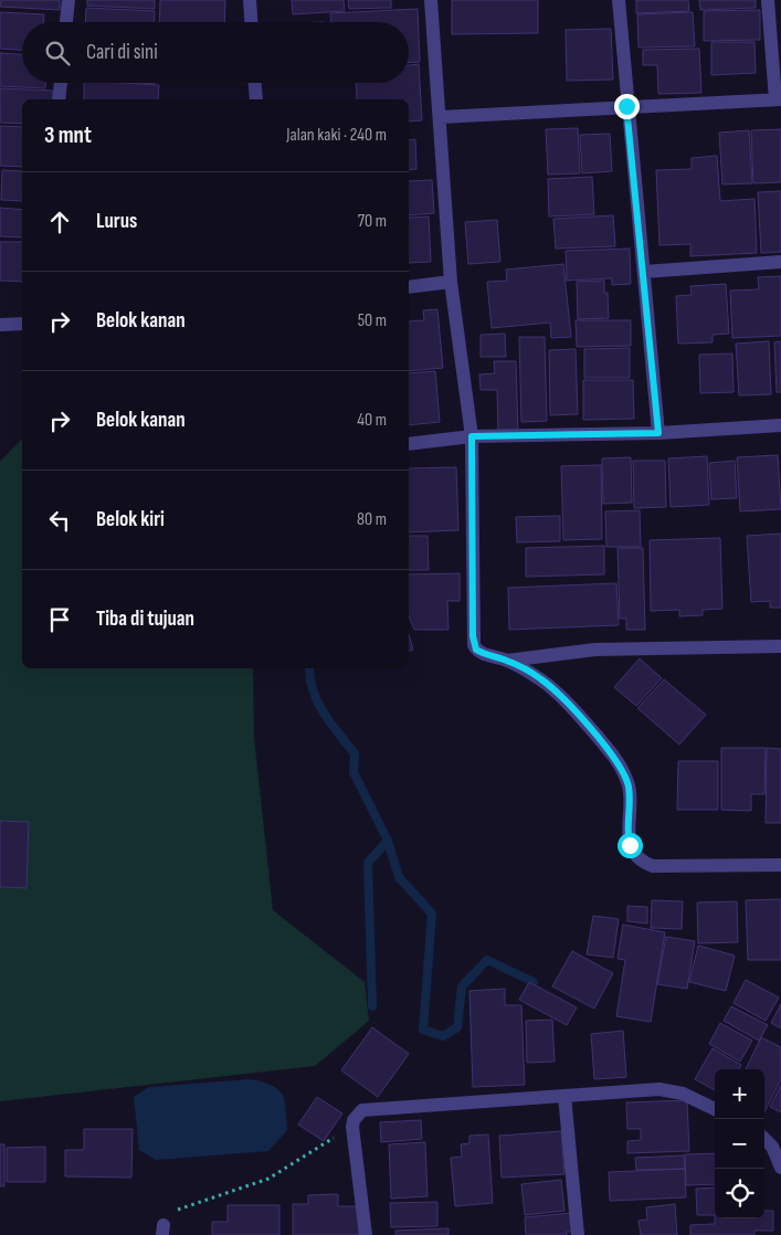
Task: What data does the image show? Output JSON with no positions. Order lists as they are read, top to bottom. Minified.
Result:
{"page":{"search":"Cari di sini","heading":["3 mnt","Jalan kaki · 240 m"],"list":[["Lurus","70 m"],["Belok kanan","50 m"],["Belok kanan","40 m"],["Belok kiri","80 m"],"Tiba di tujuan"],"map_buttons":["+","−"]}}
